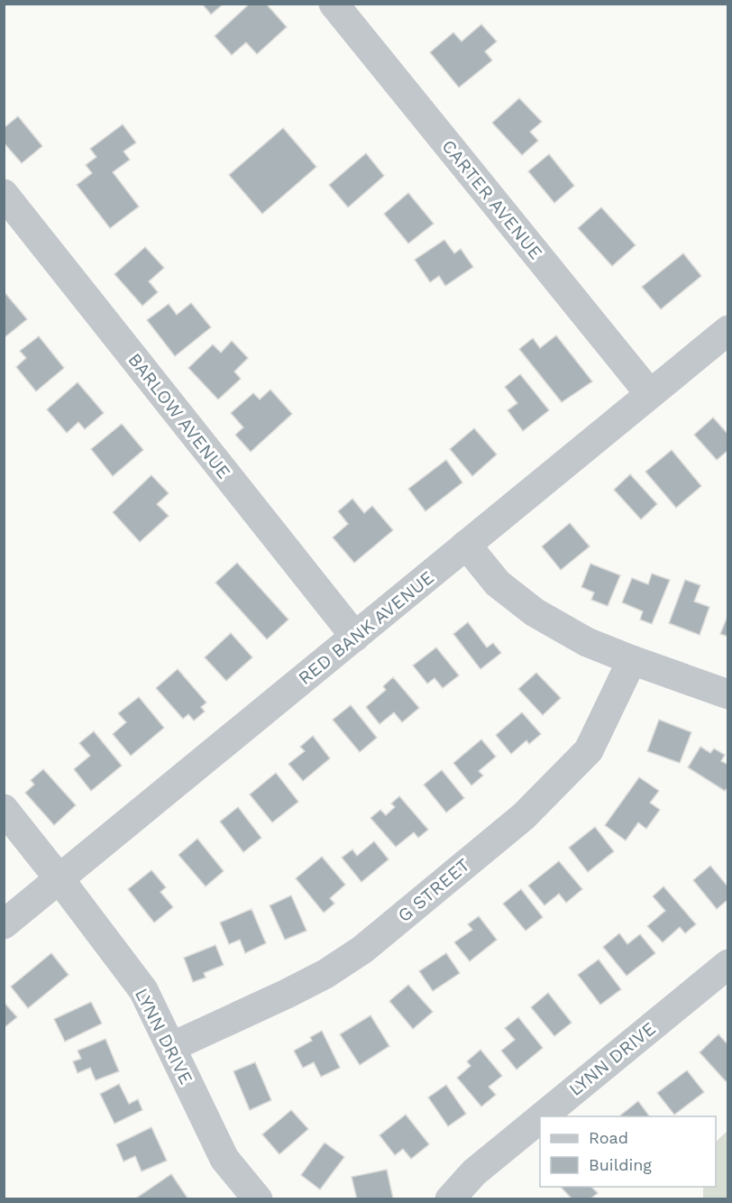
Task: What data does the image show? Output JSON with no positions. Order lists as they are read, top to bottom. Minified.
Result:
{"streets":{"street":["CARTER AVENUE","BARLOW AVENUE","RED BANK AVENUE","G STREET","LYNN DRIVE"]},"crossings":[["CARTER AVENUE","RED BANK AVENUE"],["BARLOW AVENUE","RED BANK AVENUE"],["RED BANK AVENUE","LYNN DRIVE"],["G STREET","LYNN DRIVE"]],"legend":["Road","Building"]}
